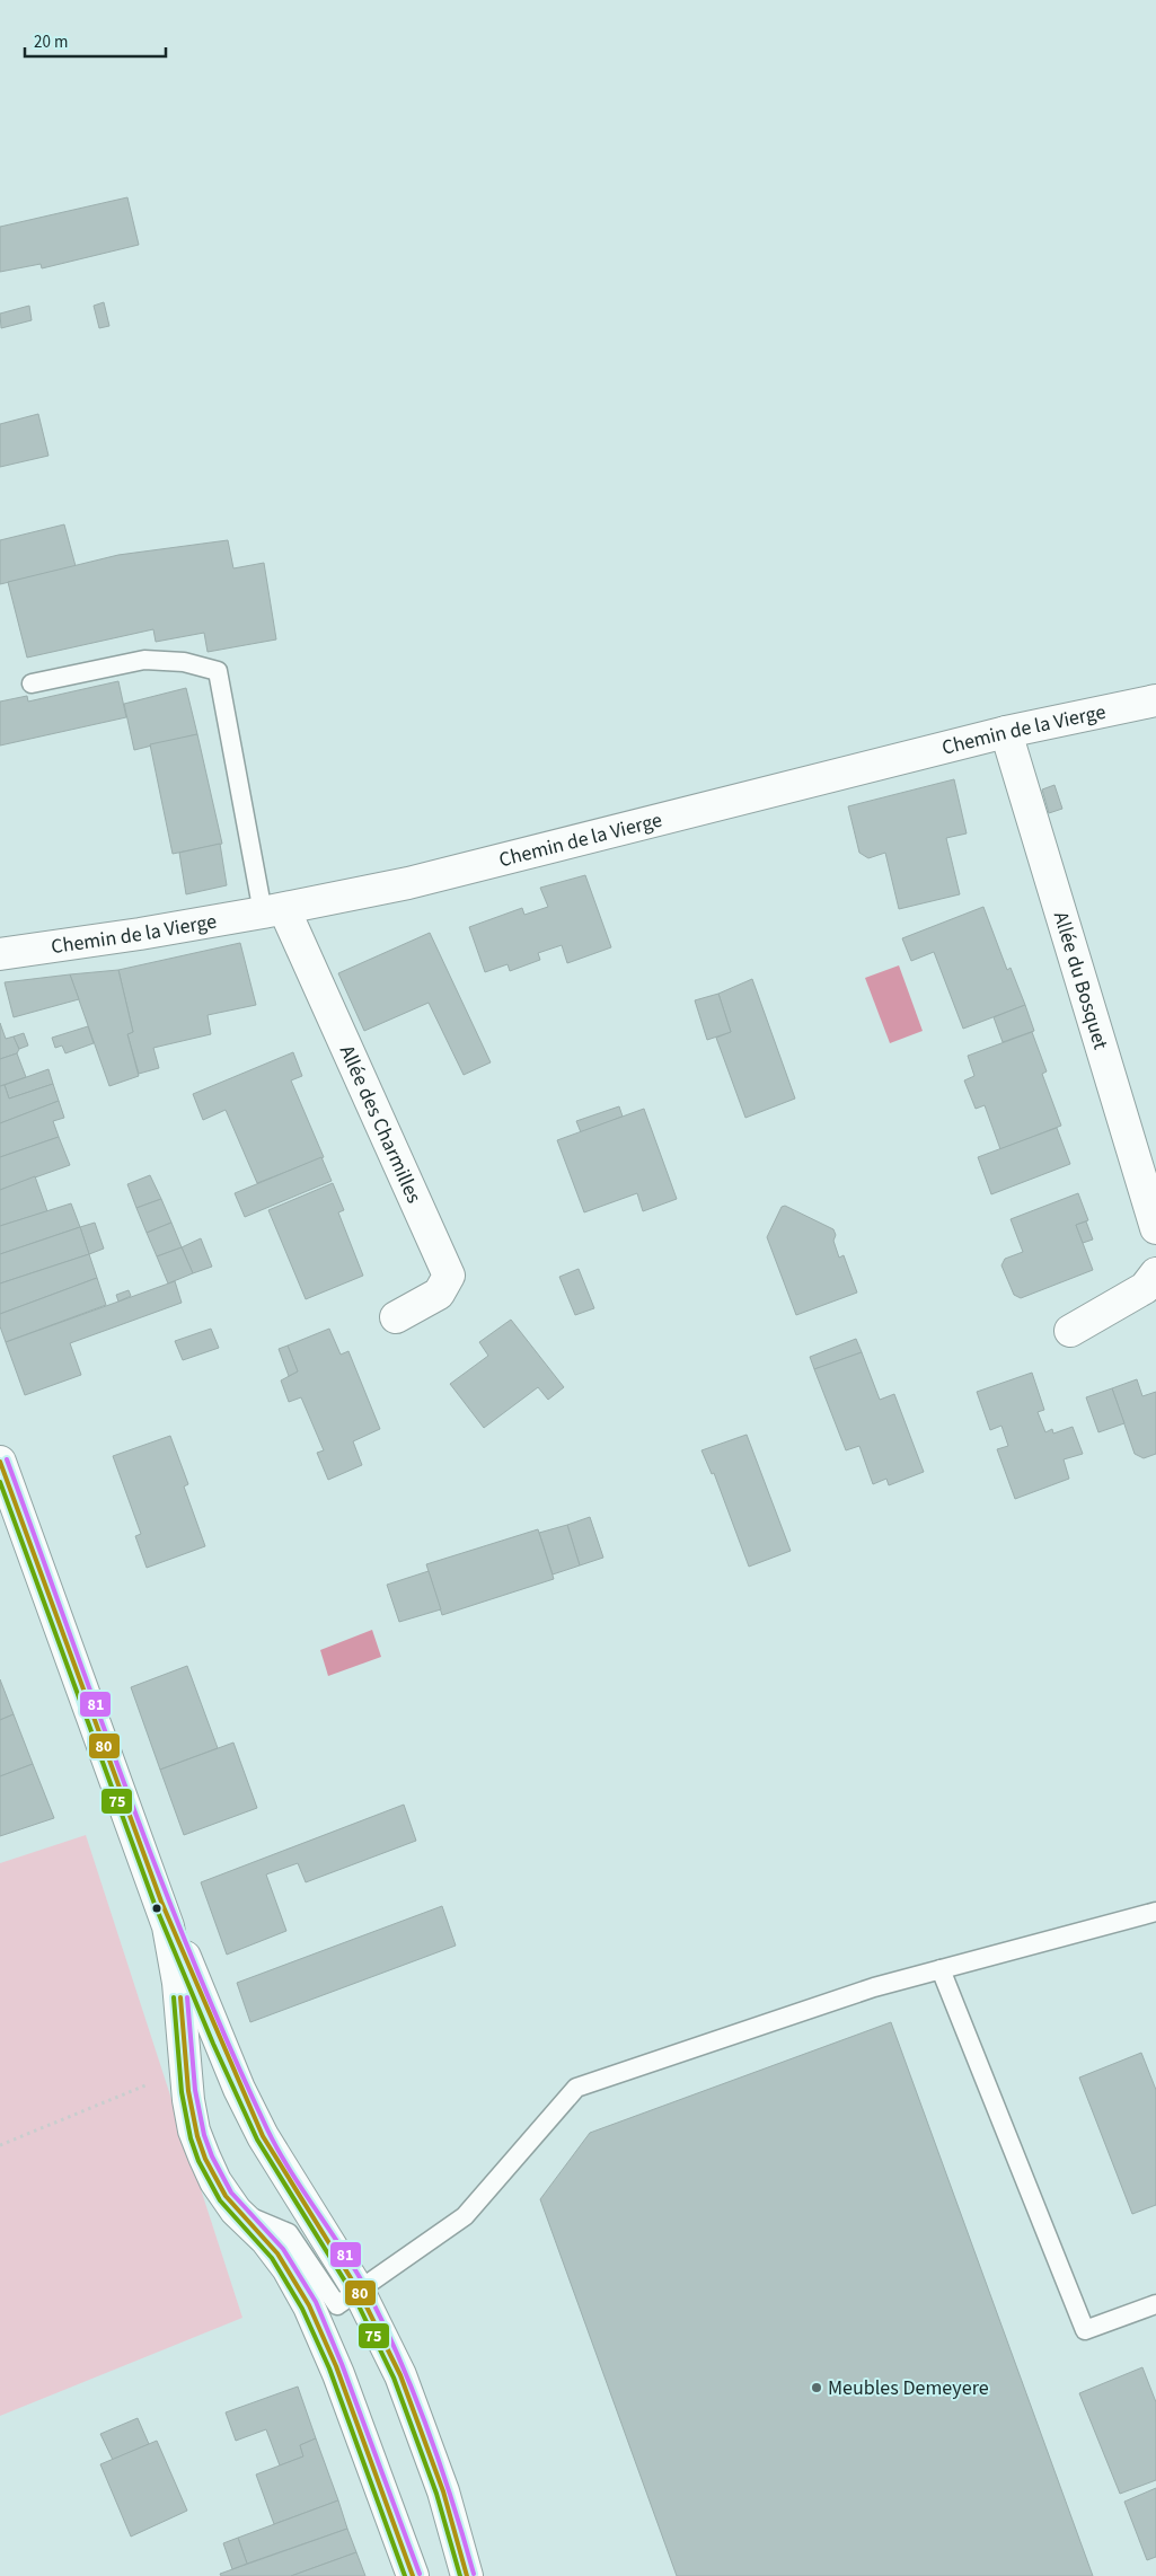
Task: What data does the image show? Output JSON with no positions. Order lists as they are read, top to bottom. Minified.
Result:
{"streets":{"street":["Chemin de la Vierge","Allée du Bosquet","Allée des Charmilles"]},"crossings":[["Chemin de la Vierge","Allée du Bosquet"],["Chemin de la Vierge","Allée des Charmilles"]],"places":["Meubles Demeyere"],"lines":["transit line 81","transit line 80","transit line 75"],"scale_bar":"20 m"}
